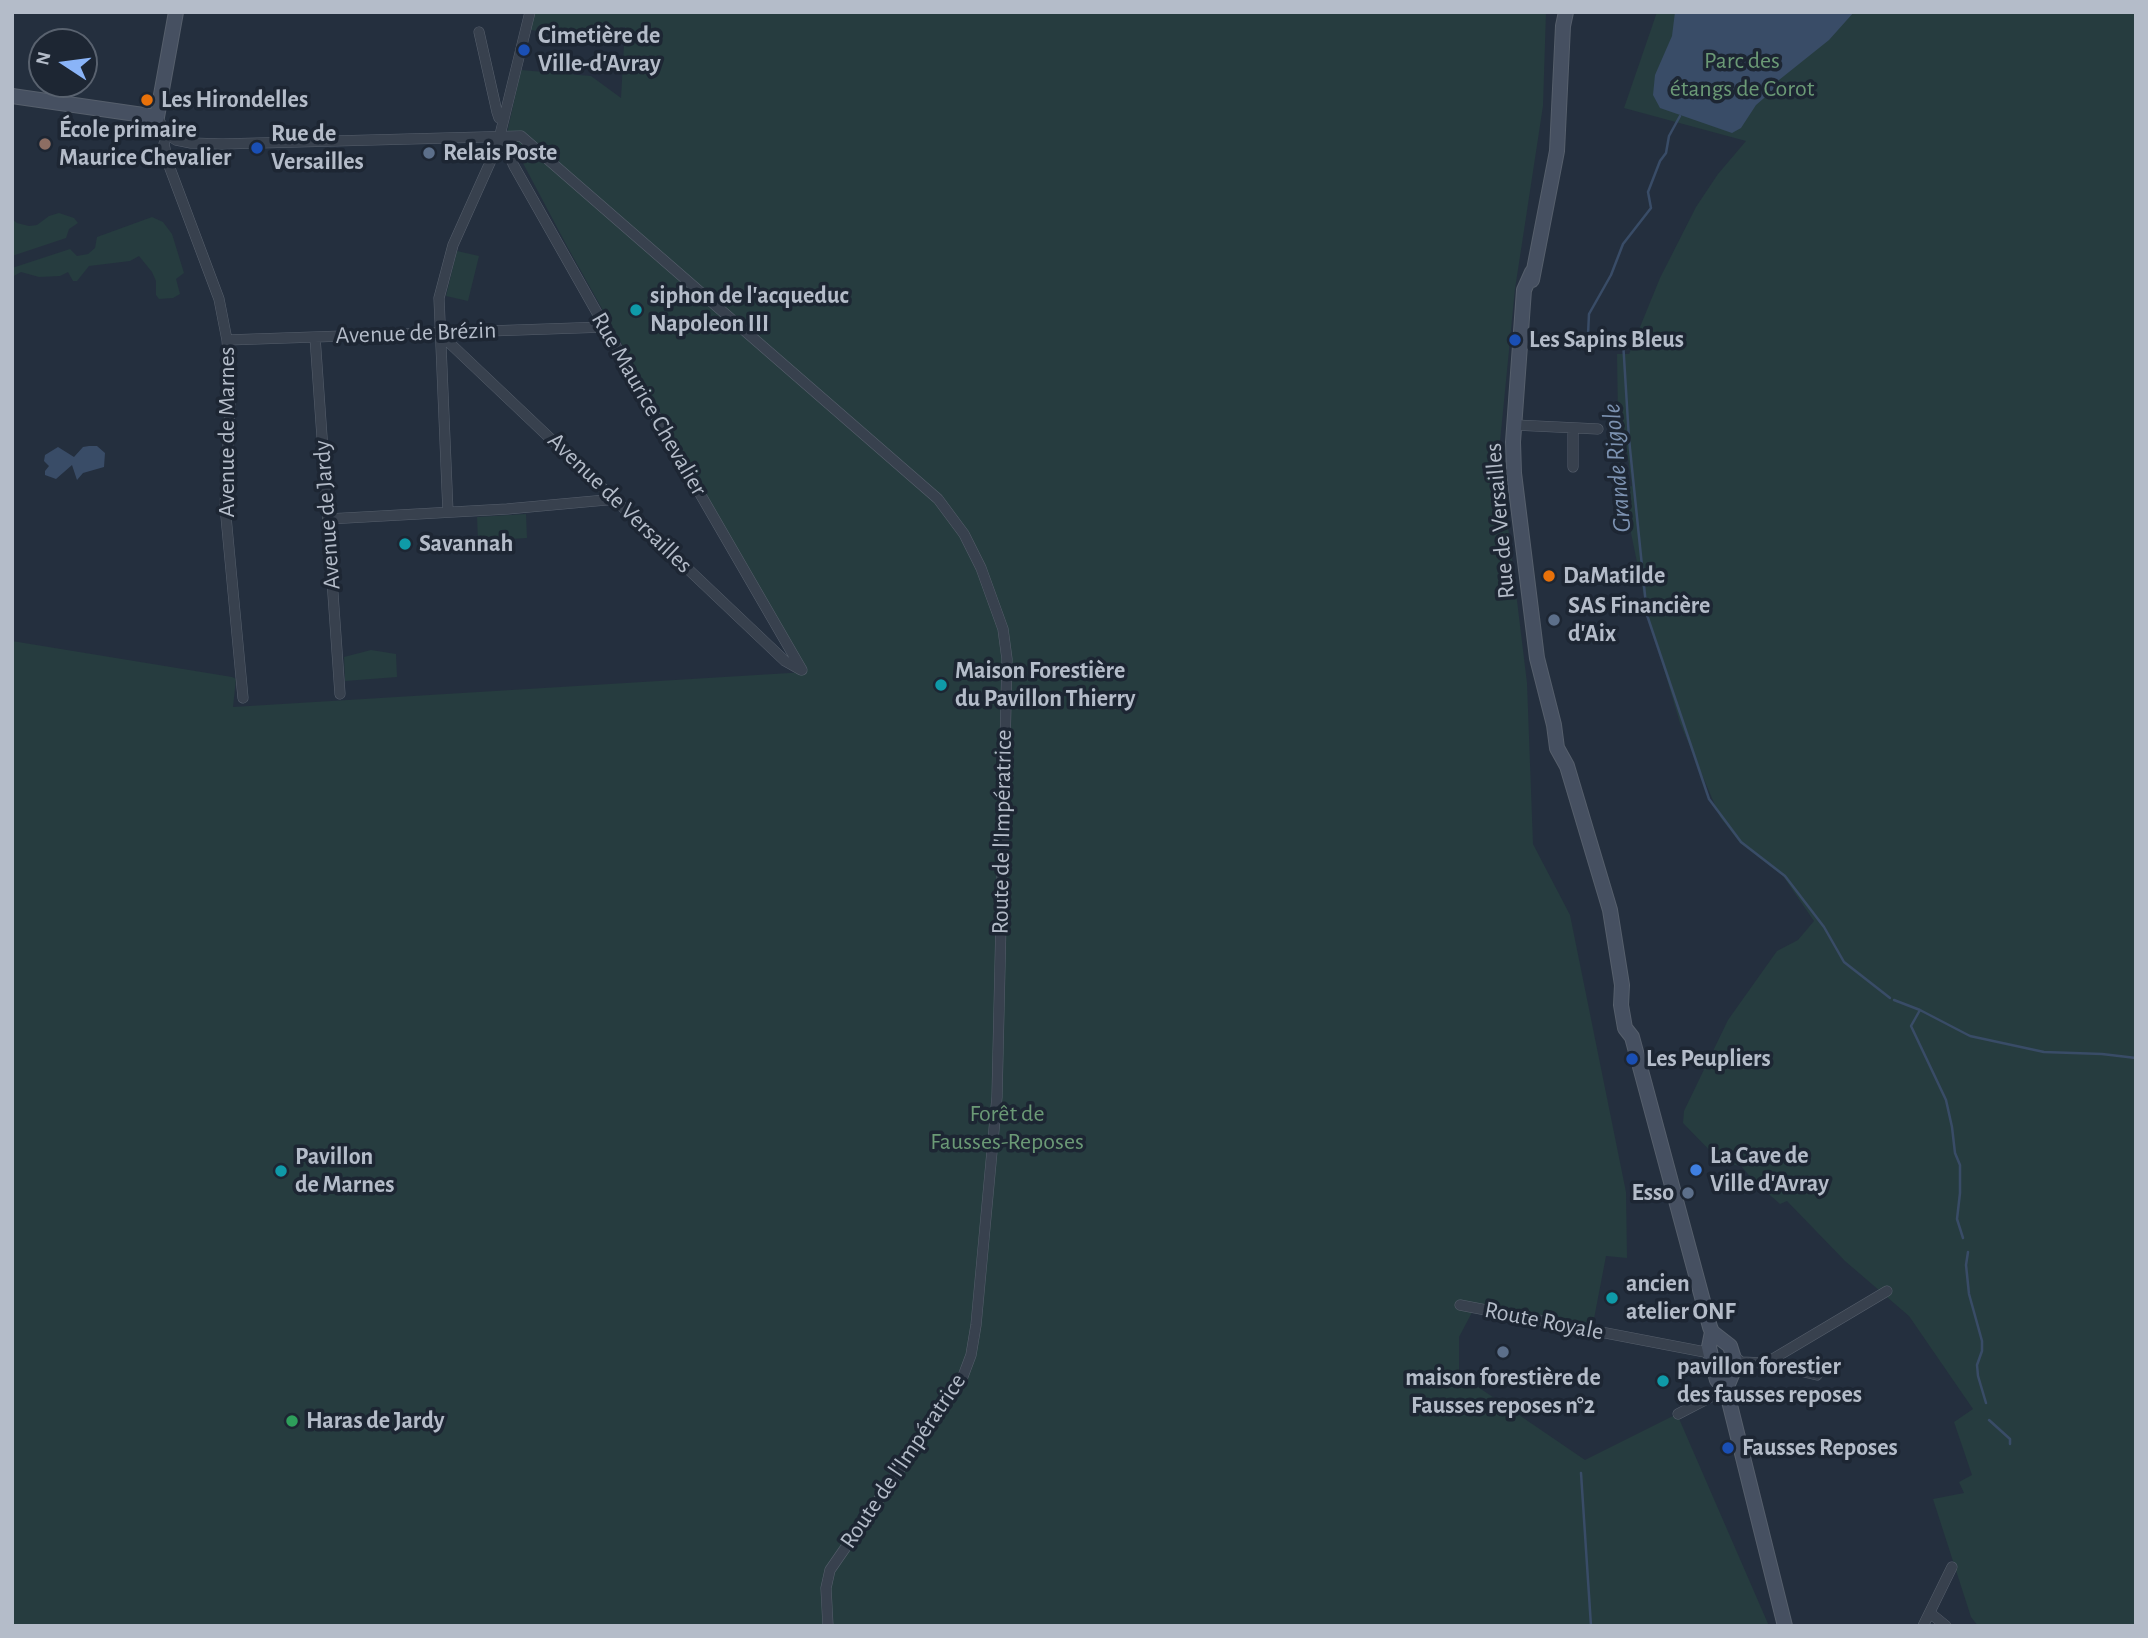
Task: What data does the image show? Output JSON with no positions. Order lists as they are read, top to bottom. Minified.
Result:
{"streets":{"main road":["Rue de Versailles"],"street":["Avenue de Brézin","Rue Maurice Chevalier","Avenue de Marnes","Avenue de Versailles","Avenue de Jardy","Route de l'Impératrice","Route Royale"]},"crossings":[["Avenue de Brézin","Rue Maurice Chevalier"],["Avenue de Brézin","Avenue de Marnes"],["Avenue de Brézin","Avenue de Versailles"],["Avenue de Brézin","Avenue de Jardy"],["Rue Maurice Chevalier","Avenue de Versailles"],["Rue Maurice Chevalier","Route de l'Impératrice"]],"water":["Grande Rigole"],"parks":["Parc des étangs de Corot","Forêt de Fausses-Reposes"],"places":["Cimetière de Ville-d'Avray","Les Hirondelles","École primaire Maurice Chevalier","Rue de Versailles","Relais Poste","siphon de l'acqueduc Napoleon III","Les Sapins Bleus","Savannah","DaMatilde","SAS Financière d'Aix","Maison Forestière du Pavillon Thierry","Les Peupliers","La Cave de Ville d'Avray","Pavillon de Marnes","Esso","ancien atelier ONF","maison forestière de Fausses reposes n°2","pavillon forestier des fausses reposes","Haras de Jardy","Fausses Reposes"],"north":"left"}
